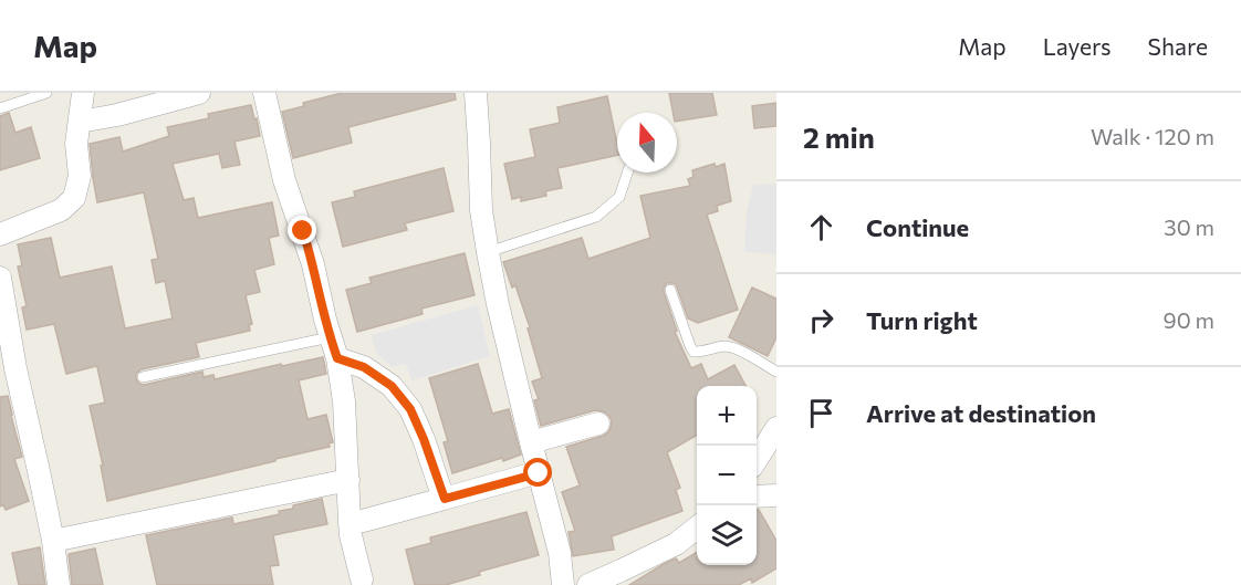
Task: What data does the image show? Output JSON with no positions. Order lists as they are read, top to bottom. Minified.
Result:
{"north":"top","page":{"header":"Map","nav":["Map","Layers","Share"],"heading":["2 min","Walk · 120 m"],"list":[["Continue","30 m"],["Turn right","90 m"],"Arrive at destination"],"map_buttons":["+","−"]}}
